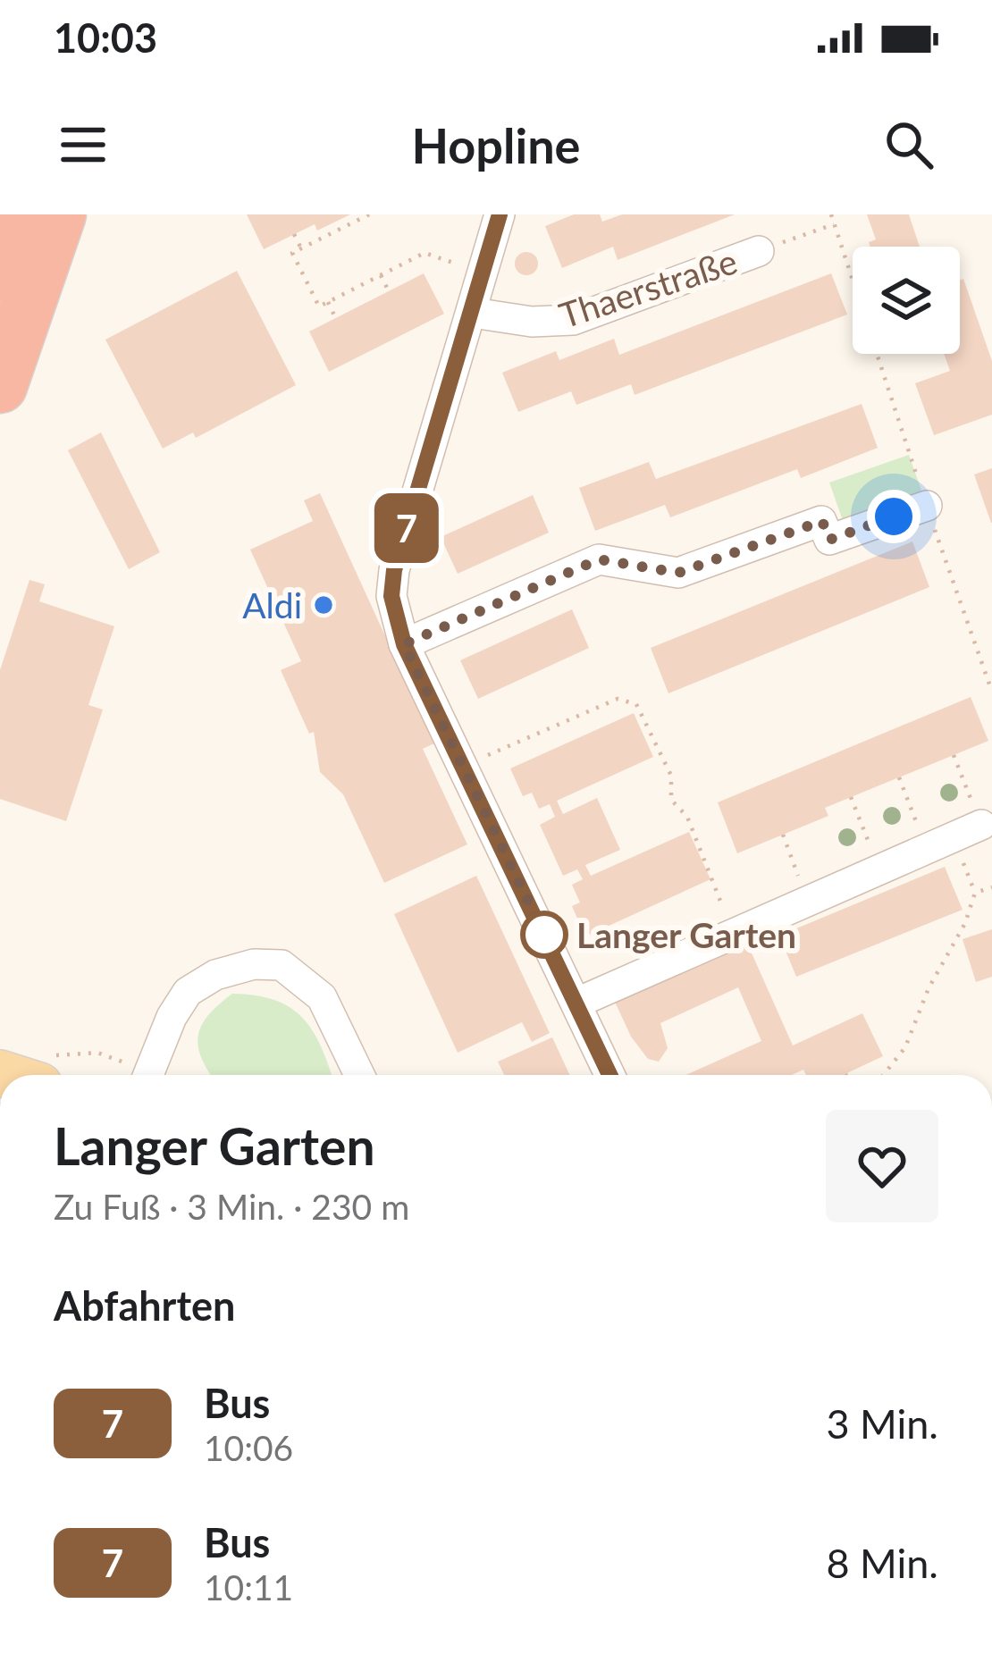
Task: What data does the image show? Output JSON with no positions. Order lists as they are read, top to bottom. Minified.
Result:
{"streets":{"street":["Thaerstraße"]},"places":["Aldi","Langer Garten"],"lines":["bus line 7"],"page":{"status":"10:03","header":"Hopline","on_map":"7","heading":[["Langer Garten","Zu Fuß · 3 Min. · 230 m"],"Abfahrten"],"list":[{"mark":"7","name":"Bus","note":"10:06","value":"3 Min."},{"mark":"7","name":"Bus","note":"10:11","value":"8 Min."}]}}
